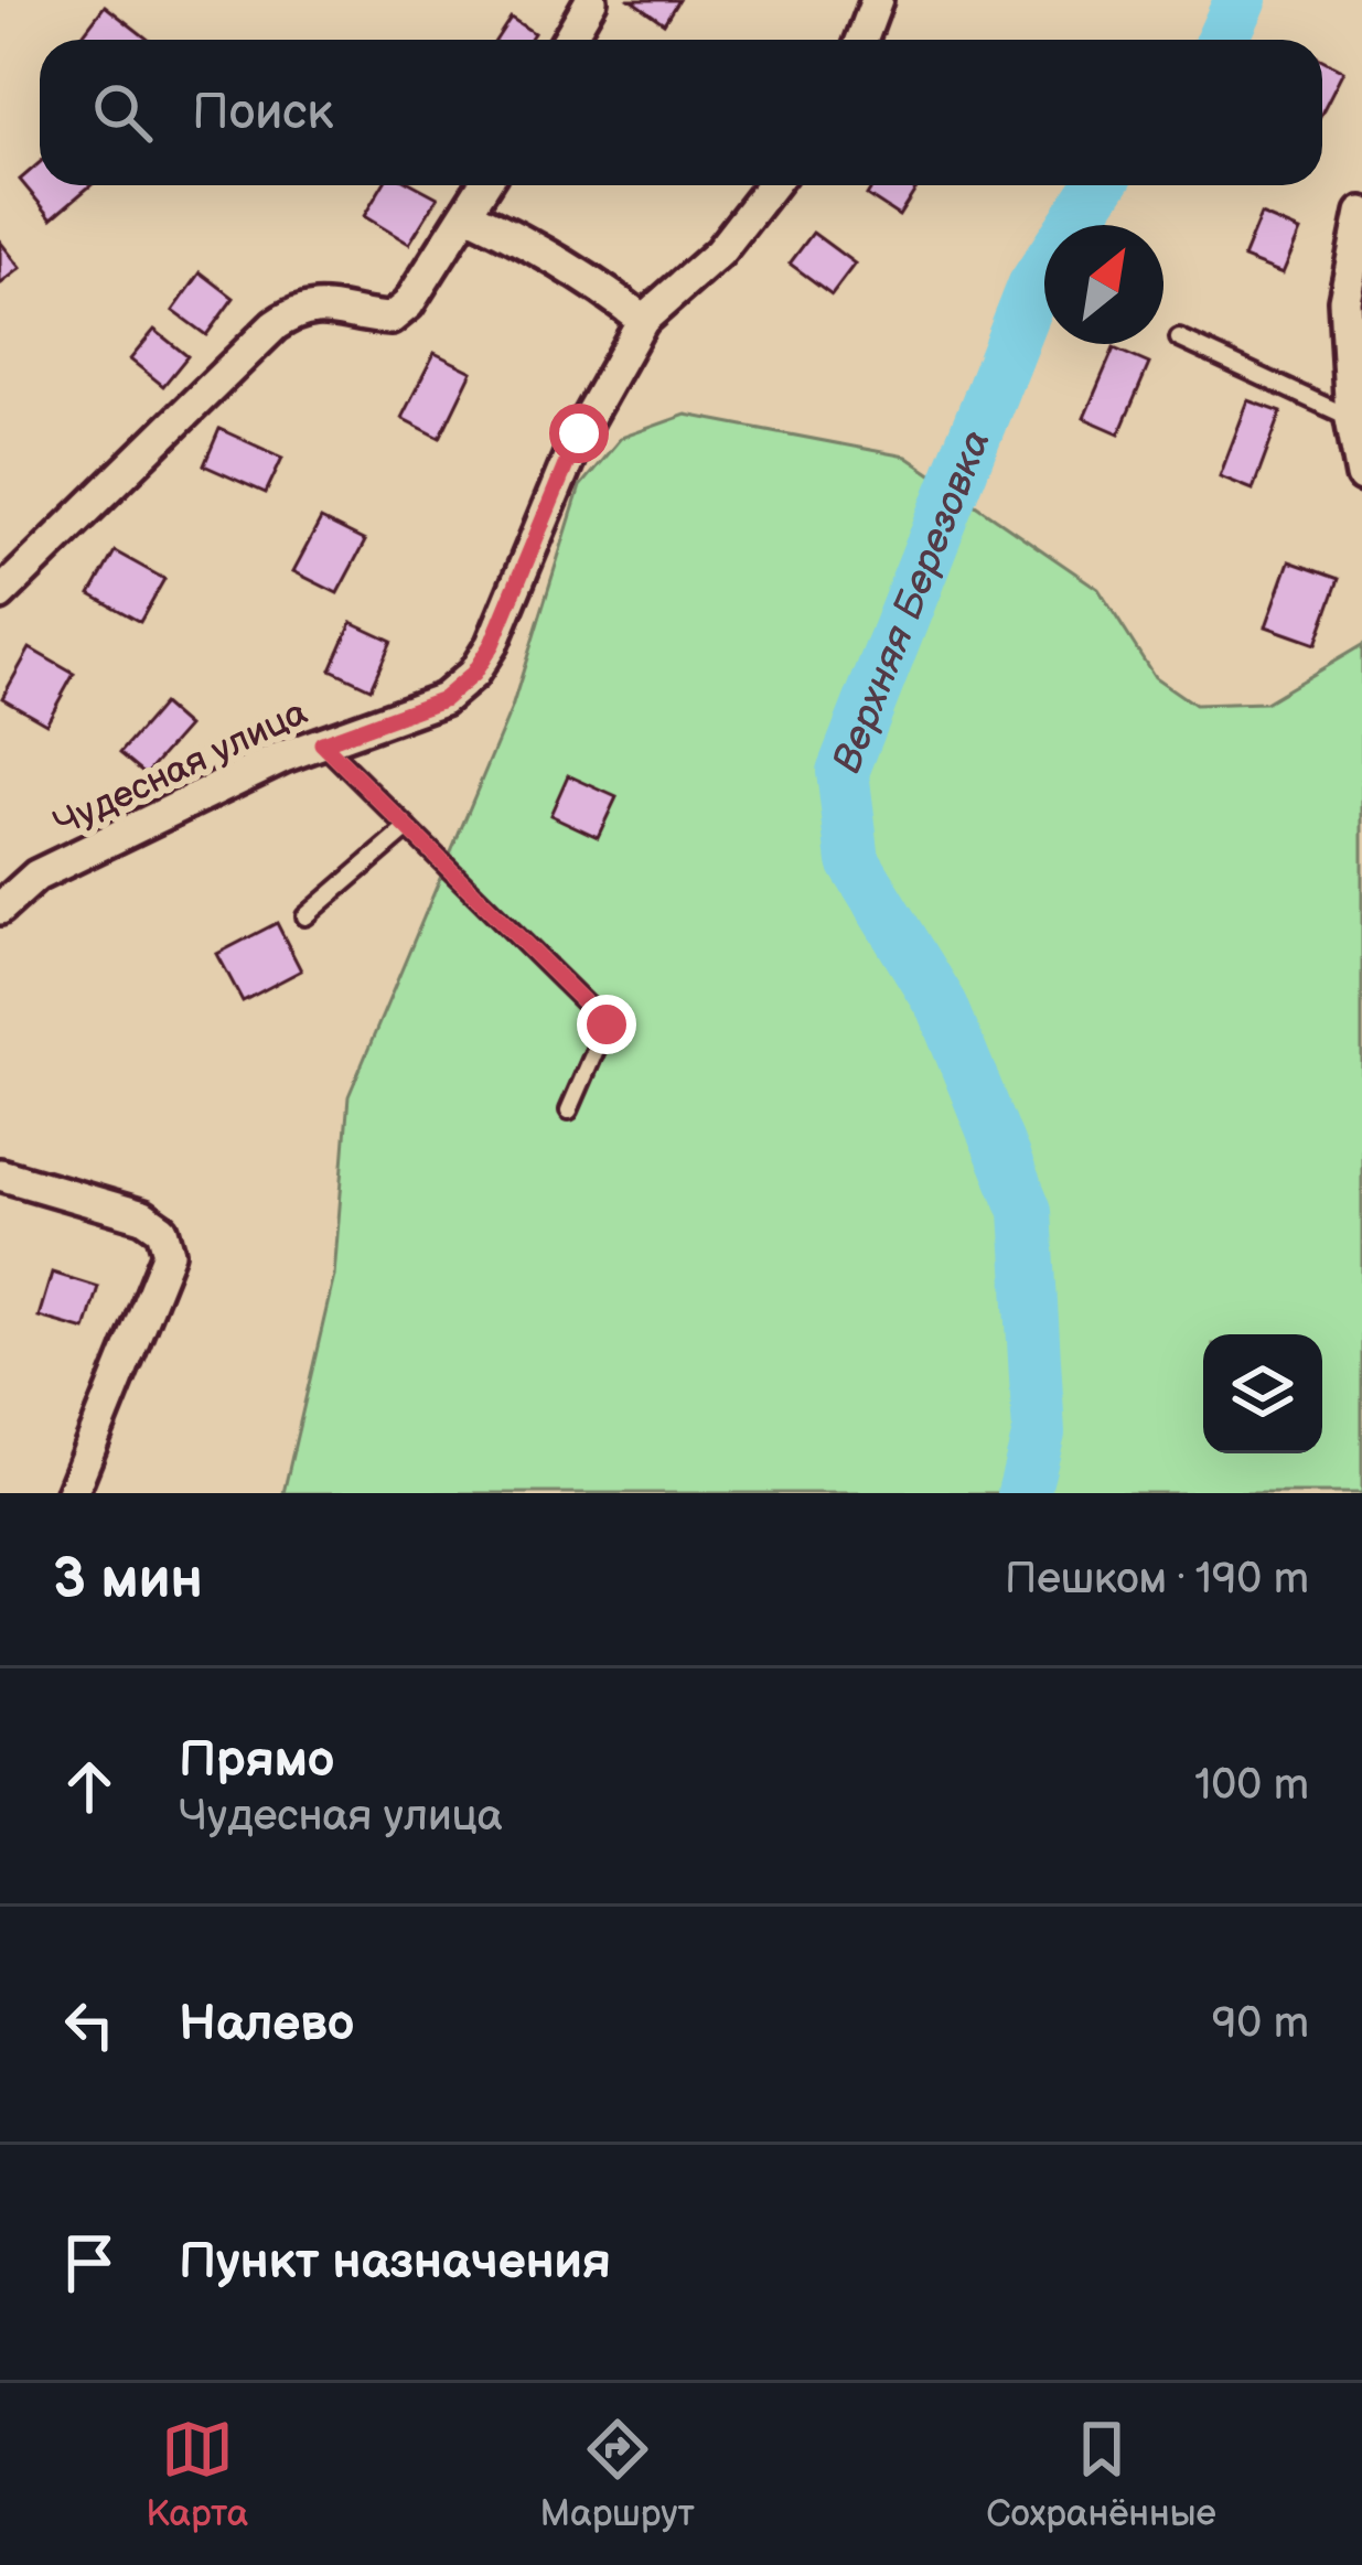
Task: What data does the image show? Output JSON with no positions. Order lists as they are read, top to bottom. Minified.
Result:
{"streets":{"street":["Чудесная улица"]},"water":["Верхняя Березовка"],"north":"top right","page":{"search":"Поиск","heading":["3 мин","Пешком · 190 m"],"list":[["Прямо","Чудесная улица","100 m"],["Налево","90 m"],"Пункт назначения"],"nav":["Карта","Маршрут","Сохранённые"]}}
